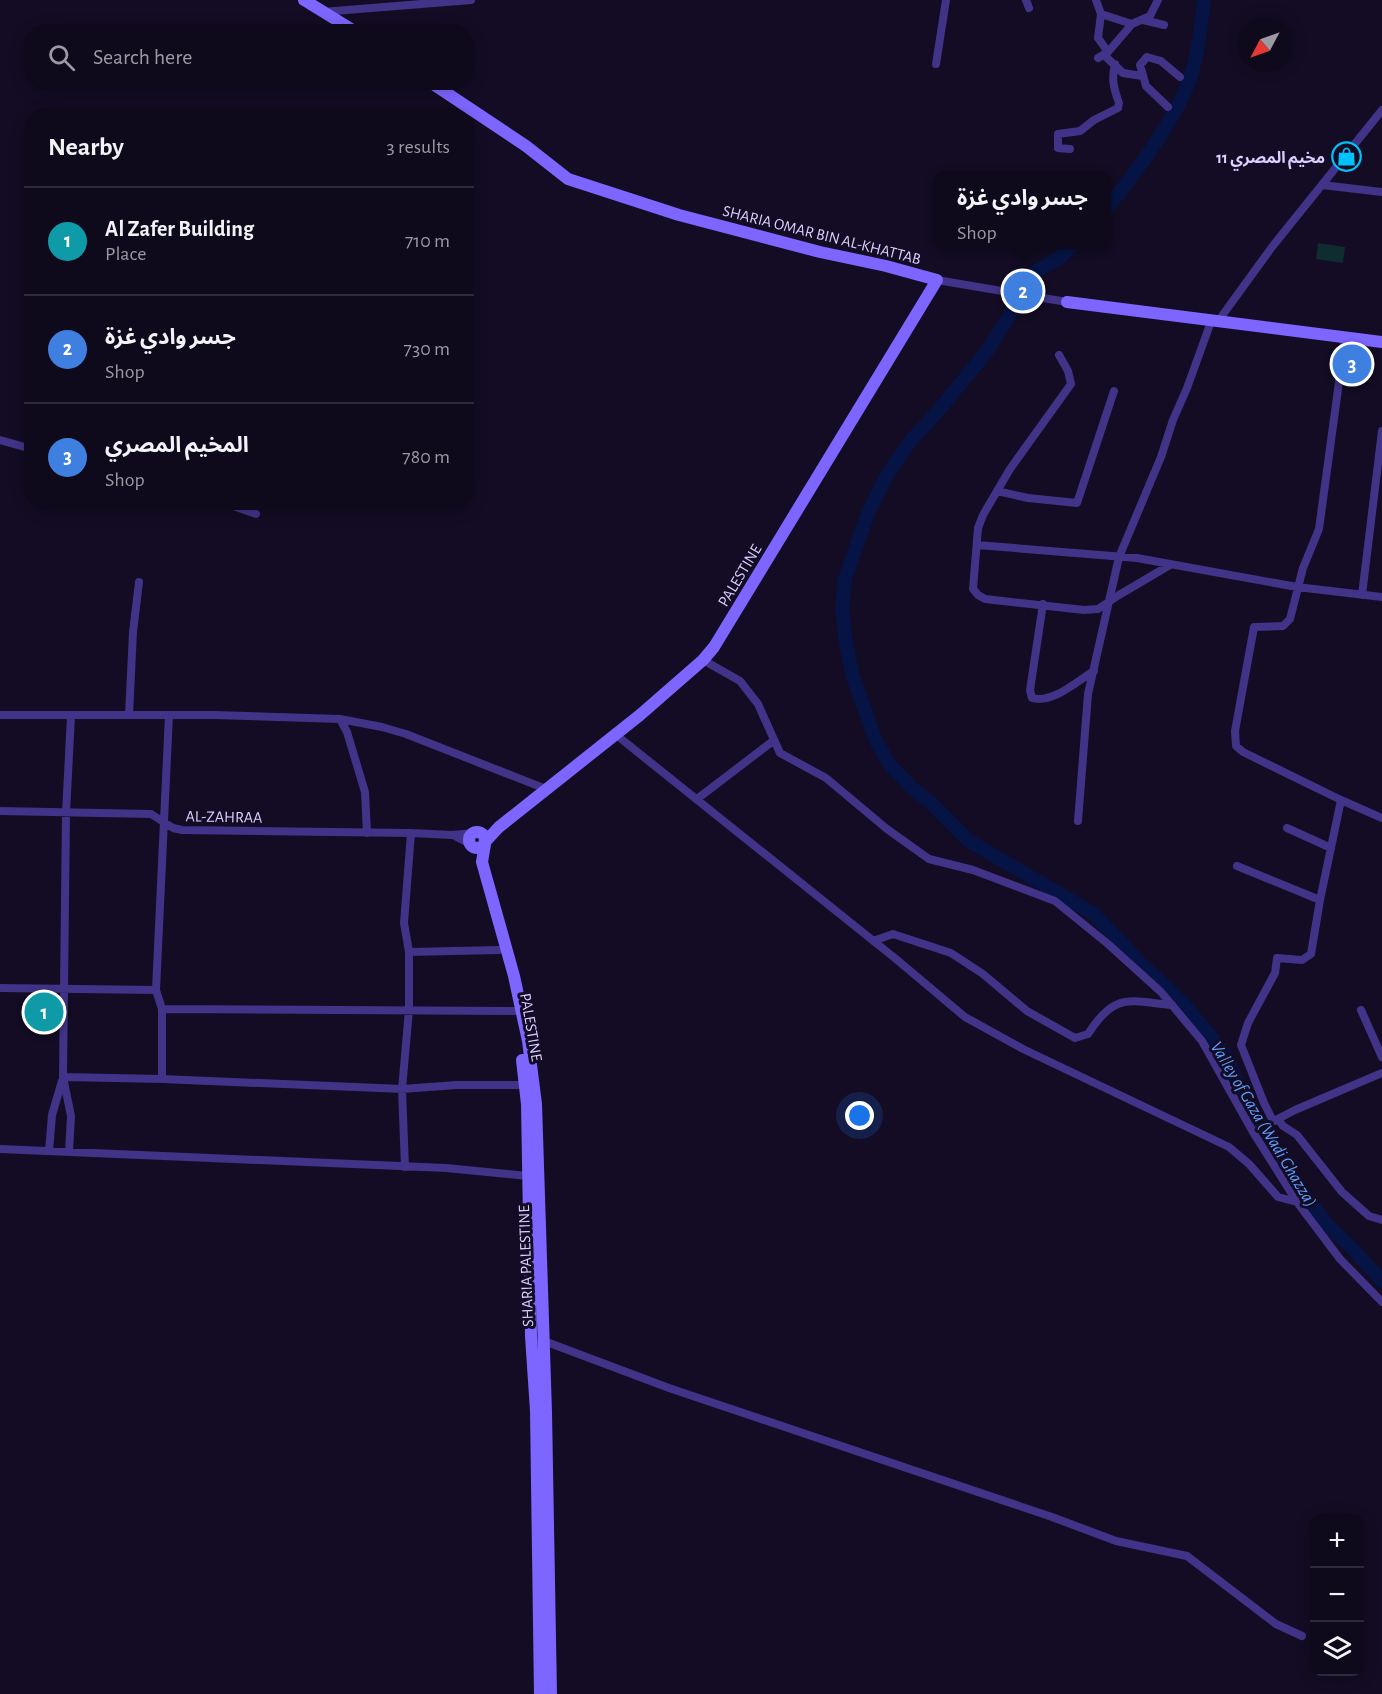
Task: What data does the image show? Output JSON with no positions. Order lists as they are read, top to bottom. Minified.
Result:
{"streets":{"street":["SHARIA OMAR BIN AL-KHATTAB","PALESTINE","AL-ZAHRAA","SHARIA PALESTINE"]},"crossings":[["SHARIA OMAR BIN AL-KHATTAB","PALESTINE"],["PALESTINE","AL-ZAHRAA"],["PALESTINE","SHARIA PALESTINE"],["AL-ZAHRAA","SHARIA PALESTINE"]],"water":["Valley of Gaza (Wadi Ghazza)"],"places":{"shop":["مخيم المصري 11"]},"north":"bottom left","page":{"search":"Search here","heading":["Nearby","3 results"],"popup":["جسر وادي غزة","Shop"],"list":[{"mark":"1","name":"Al Zafer Building","note":"Place","value":"710 m"},{"mark":"2","name":"جسر وادي غزة","note":"Shop","value":"730 m"},{"mark":"3","name":"المخيم المصري","note":"Shop","value":"780 m"}],"pins":["2","3","1"],"map_buttons":["+","−"]}}
